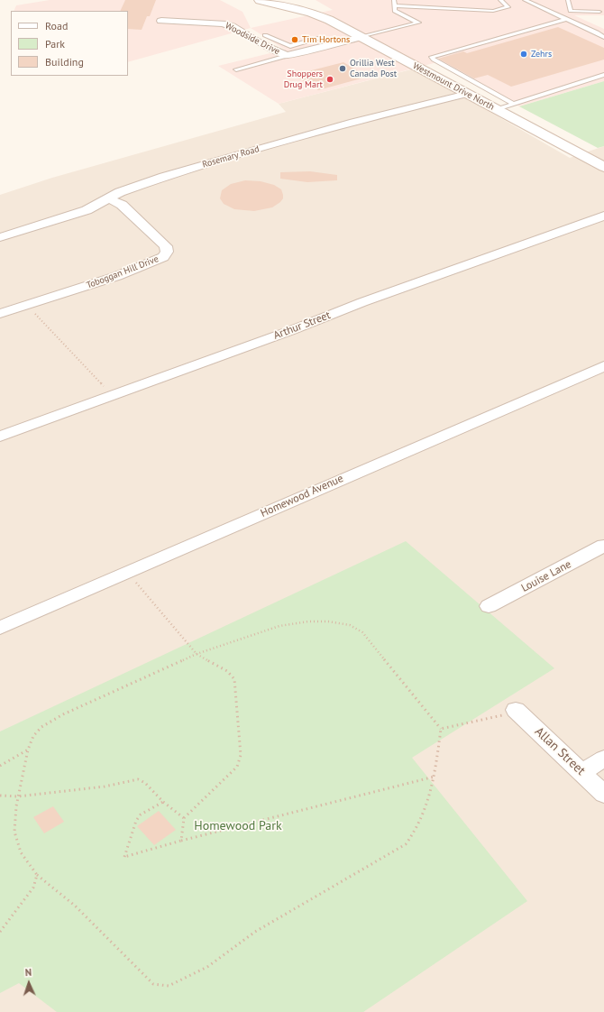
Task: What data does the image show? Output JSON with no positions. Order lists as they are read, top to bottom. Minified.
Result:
{"streets":{"street":["Woodside Drive","Westmount Drive North","Rosemary Road","Toboggan Hill Drive","Arthur Street","Homewood Avenue","Louise Lane","Allan Street"]},"crossings":[["Woodside Drive","Westmount Drive North"],["Westmount Drive North","Rosemary Road"],["Rosemary Road","Toboggan Hill Drive"]],"parks":["Homewood Park"],"places":["Tim Hortons","Zehrs","Orillia West Canada Post","Shoppers Drug Mart"],"legend":["Road","Park","Building"],"north":"top"}
